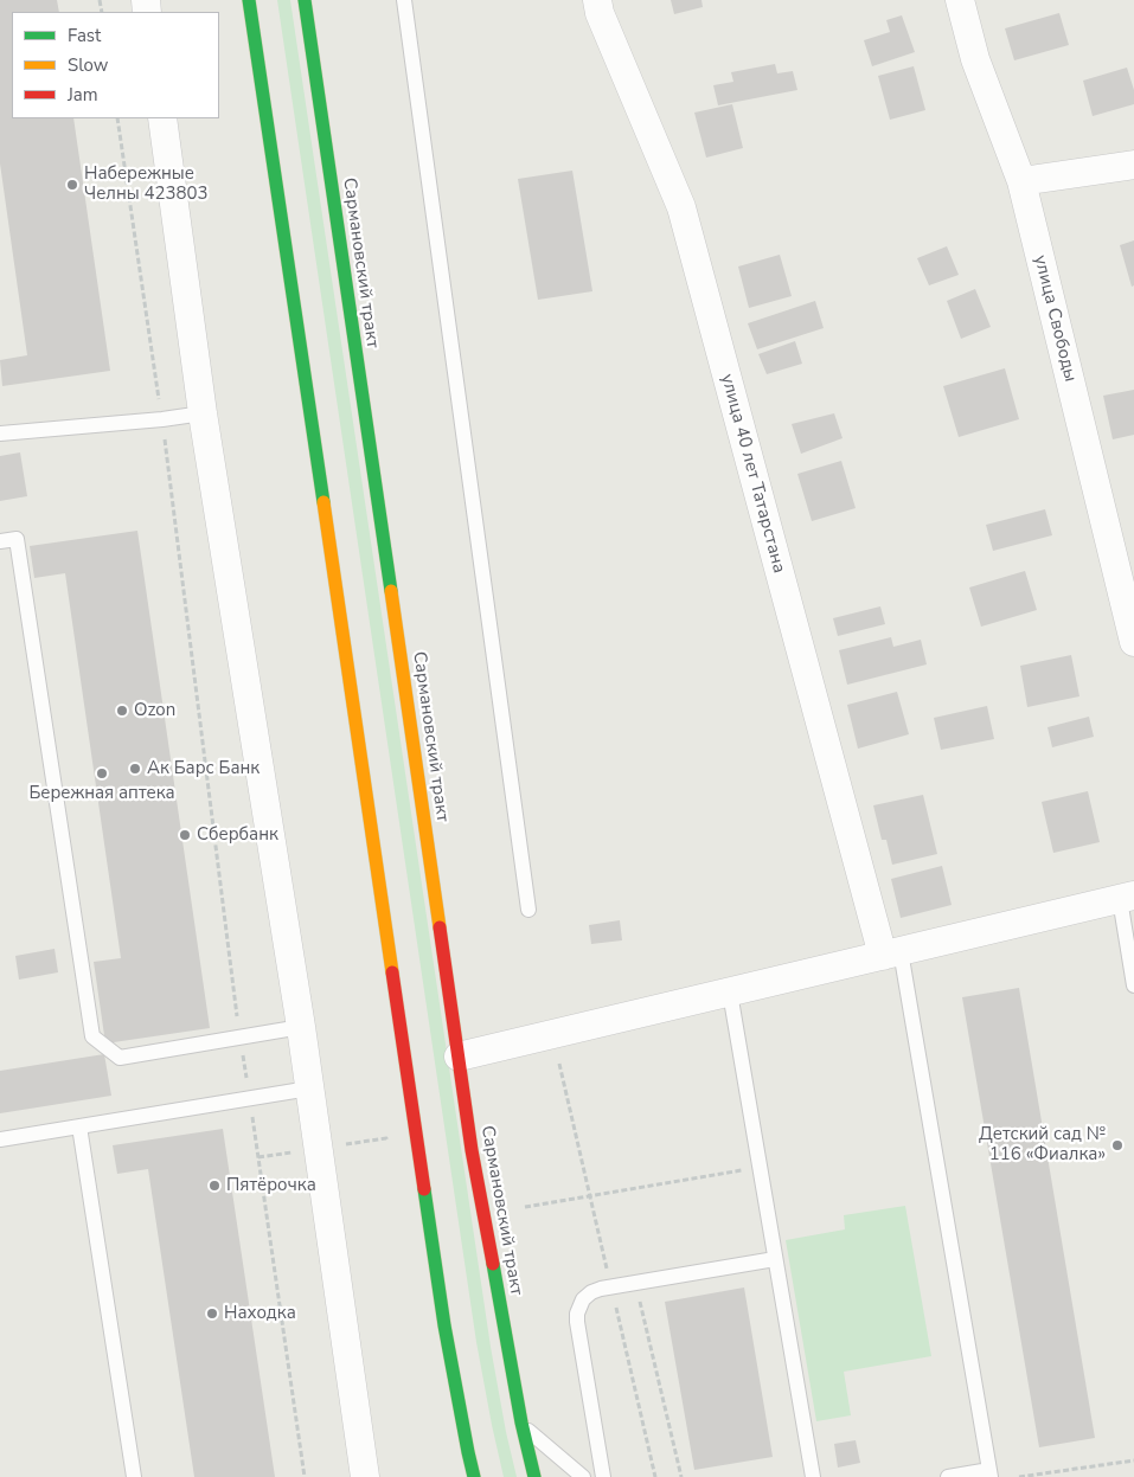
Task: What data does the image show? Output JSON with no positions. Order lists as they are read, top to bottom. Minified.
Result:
{"streets":{"main road":["Сармановский тракт"],"street":["улица Свободы","улица 40 лет Татарстана"]},"places":["Набережные Челны 423803","Ozon","Ак Барс Банк","Бережная аптека","Сбербанк","Детский сад № 116 «Фиалка»","Пятёрочка","Находка"],"legend":["Fast","Slow","Jam"]}
